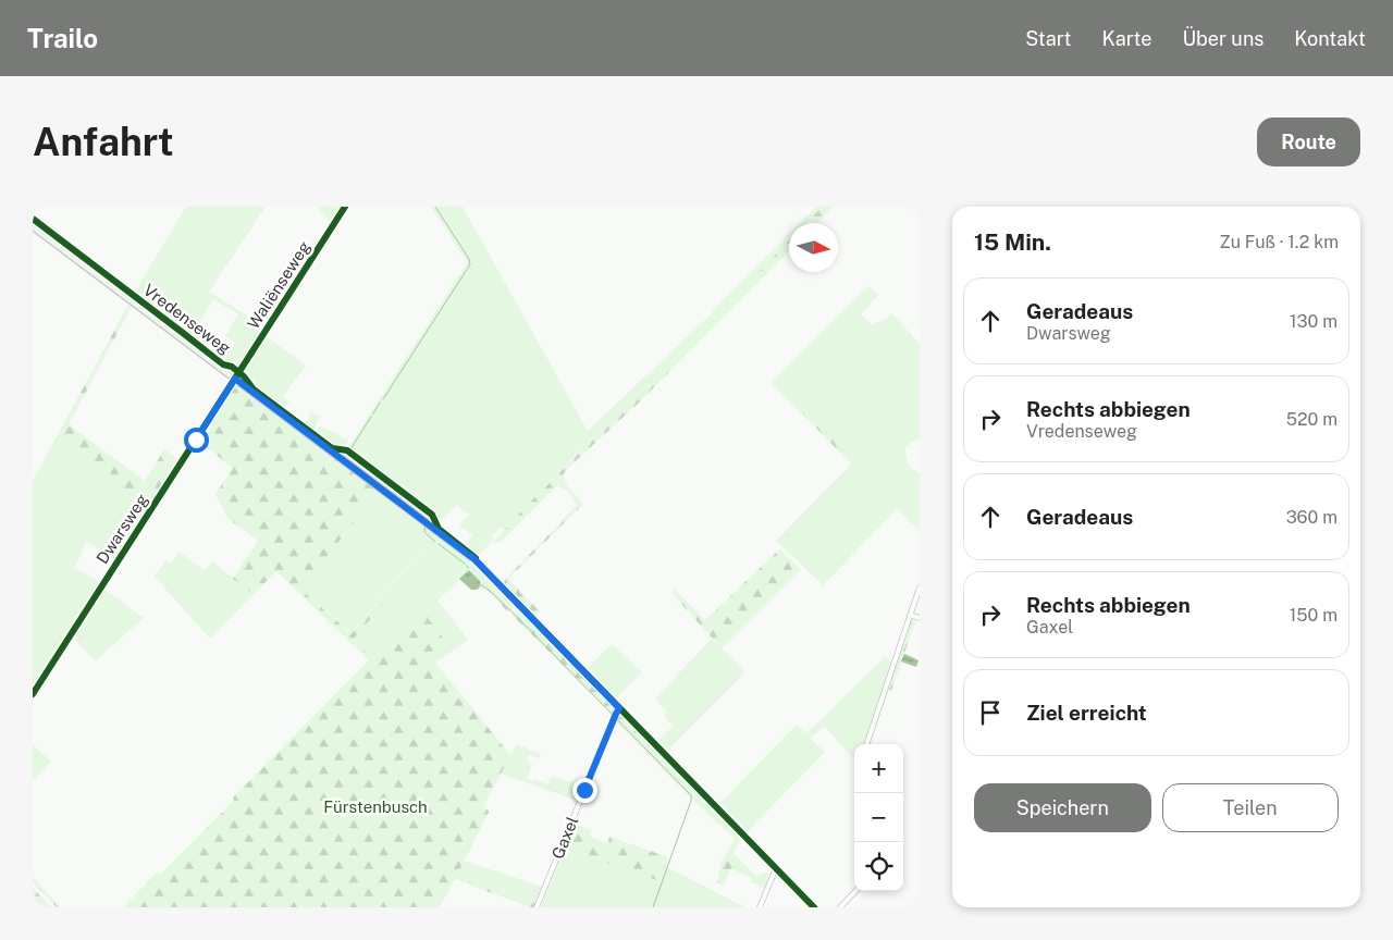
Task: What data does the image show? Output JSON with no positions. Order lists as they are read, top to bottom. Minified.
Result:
{"streets":{"main road":["Vredenseweg"],"street":["Waliënseweg","Dwarsweg","Gaxel"]},"crossings":[["Waliënseweg","Vredenseweg"],["Waliënseweg","Dwarsweg"],["Vredenseweg","Dwarsweg"]],"parks":["Fürstenbusch"],"north":"right","page":{"header":"Trailo","nav":["Start","Karte","Über uns","Kontakt"],"buttons":["Route",["Speichern","Teilen"]],"title":"Anfahrt","heading":["15 Min.","Zu Fuß · 1.2 km"],"list":[["Geradeaus","Dwarsweg","130 m"],["Rechts abbiegen","Vredenseweg","520 m"],["Geradeaus","360 m"],["Rechts abbiegen","Gaxel","150 m"],"Ziel erreicht"],"map_buttons":["+","−"]}}
